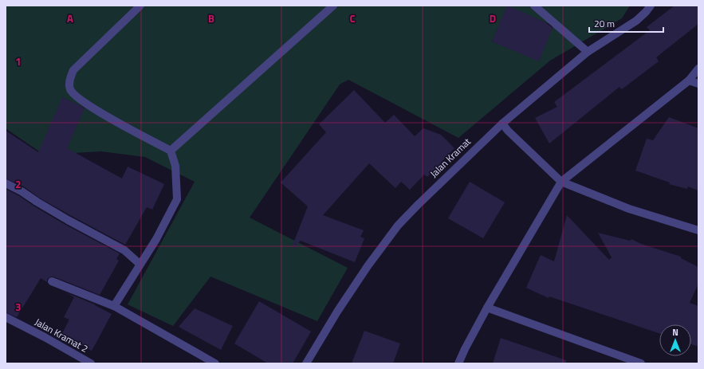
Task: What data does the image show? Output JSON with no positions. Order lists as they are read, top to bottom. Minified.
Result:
{"streets":{"street":["Jalan Kramat","Jalan Kramat 2"]},"scale_bar":"20 m","north":"top","grid":{"columns":["A","B","C","D"],"rows":["1","2","3"]}}
